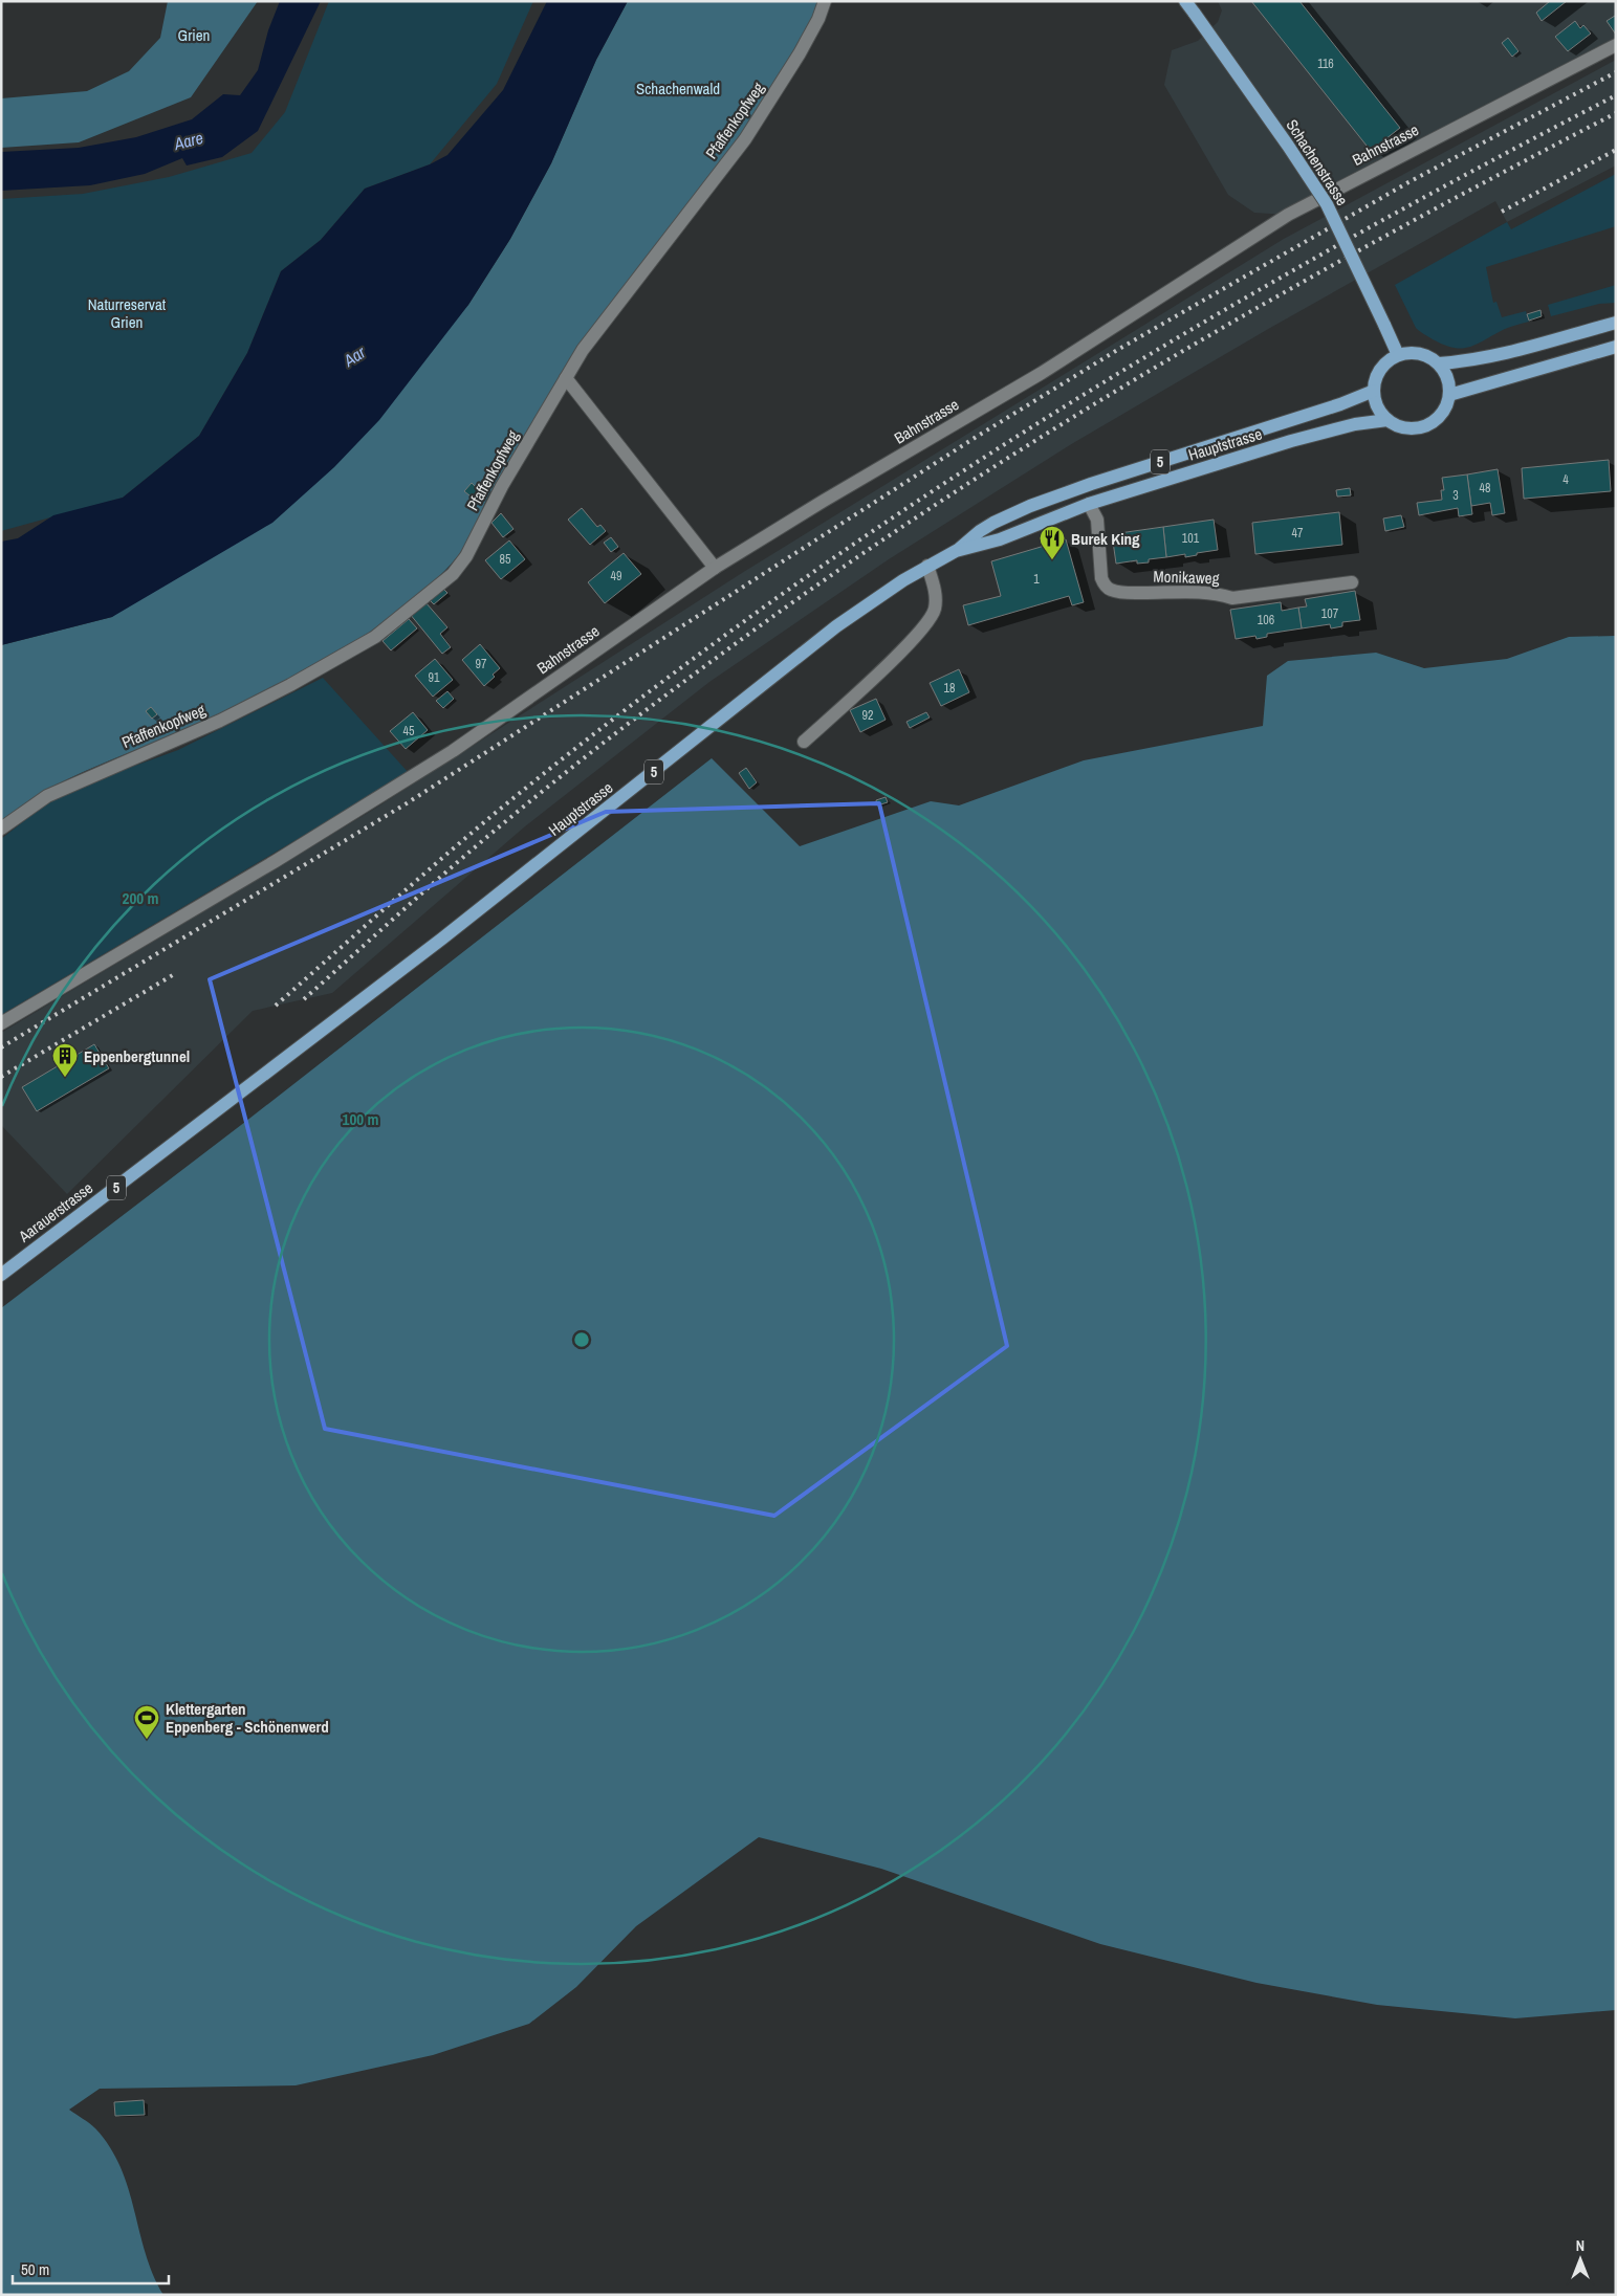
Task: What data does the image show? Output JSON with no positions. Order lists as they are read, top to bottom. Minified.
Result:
{"streets":{"main road":["Schachenstrasse","Hauptstrasse","5","Aarauerstrasse"],"street":["Pfaffenkopfweg","Bahnstrasse","Monikaweg"]},"crossings":[["Schachenstrasse","Hauptstrasse"],["Hauptstrasse","Monikaweg"],["Hauptstrasse","Aarauerstrasse"]],"water":["Aare","Aar"],"parks":["Grien","Schachenwald","Naturreservat Grien"],"places":{"restaurant":["Burek King"],"building":["Eppenbergtunnel"],"sports":["Klettergarten Eppenberg - Schönenwerd"]},"house_numbers":["116","4","48","3","47","101","85","49","1","107","106","97","91","18","92","45"],"scale_bar":"50 m","north":"top","rings":["200 m","100 m"]}
